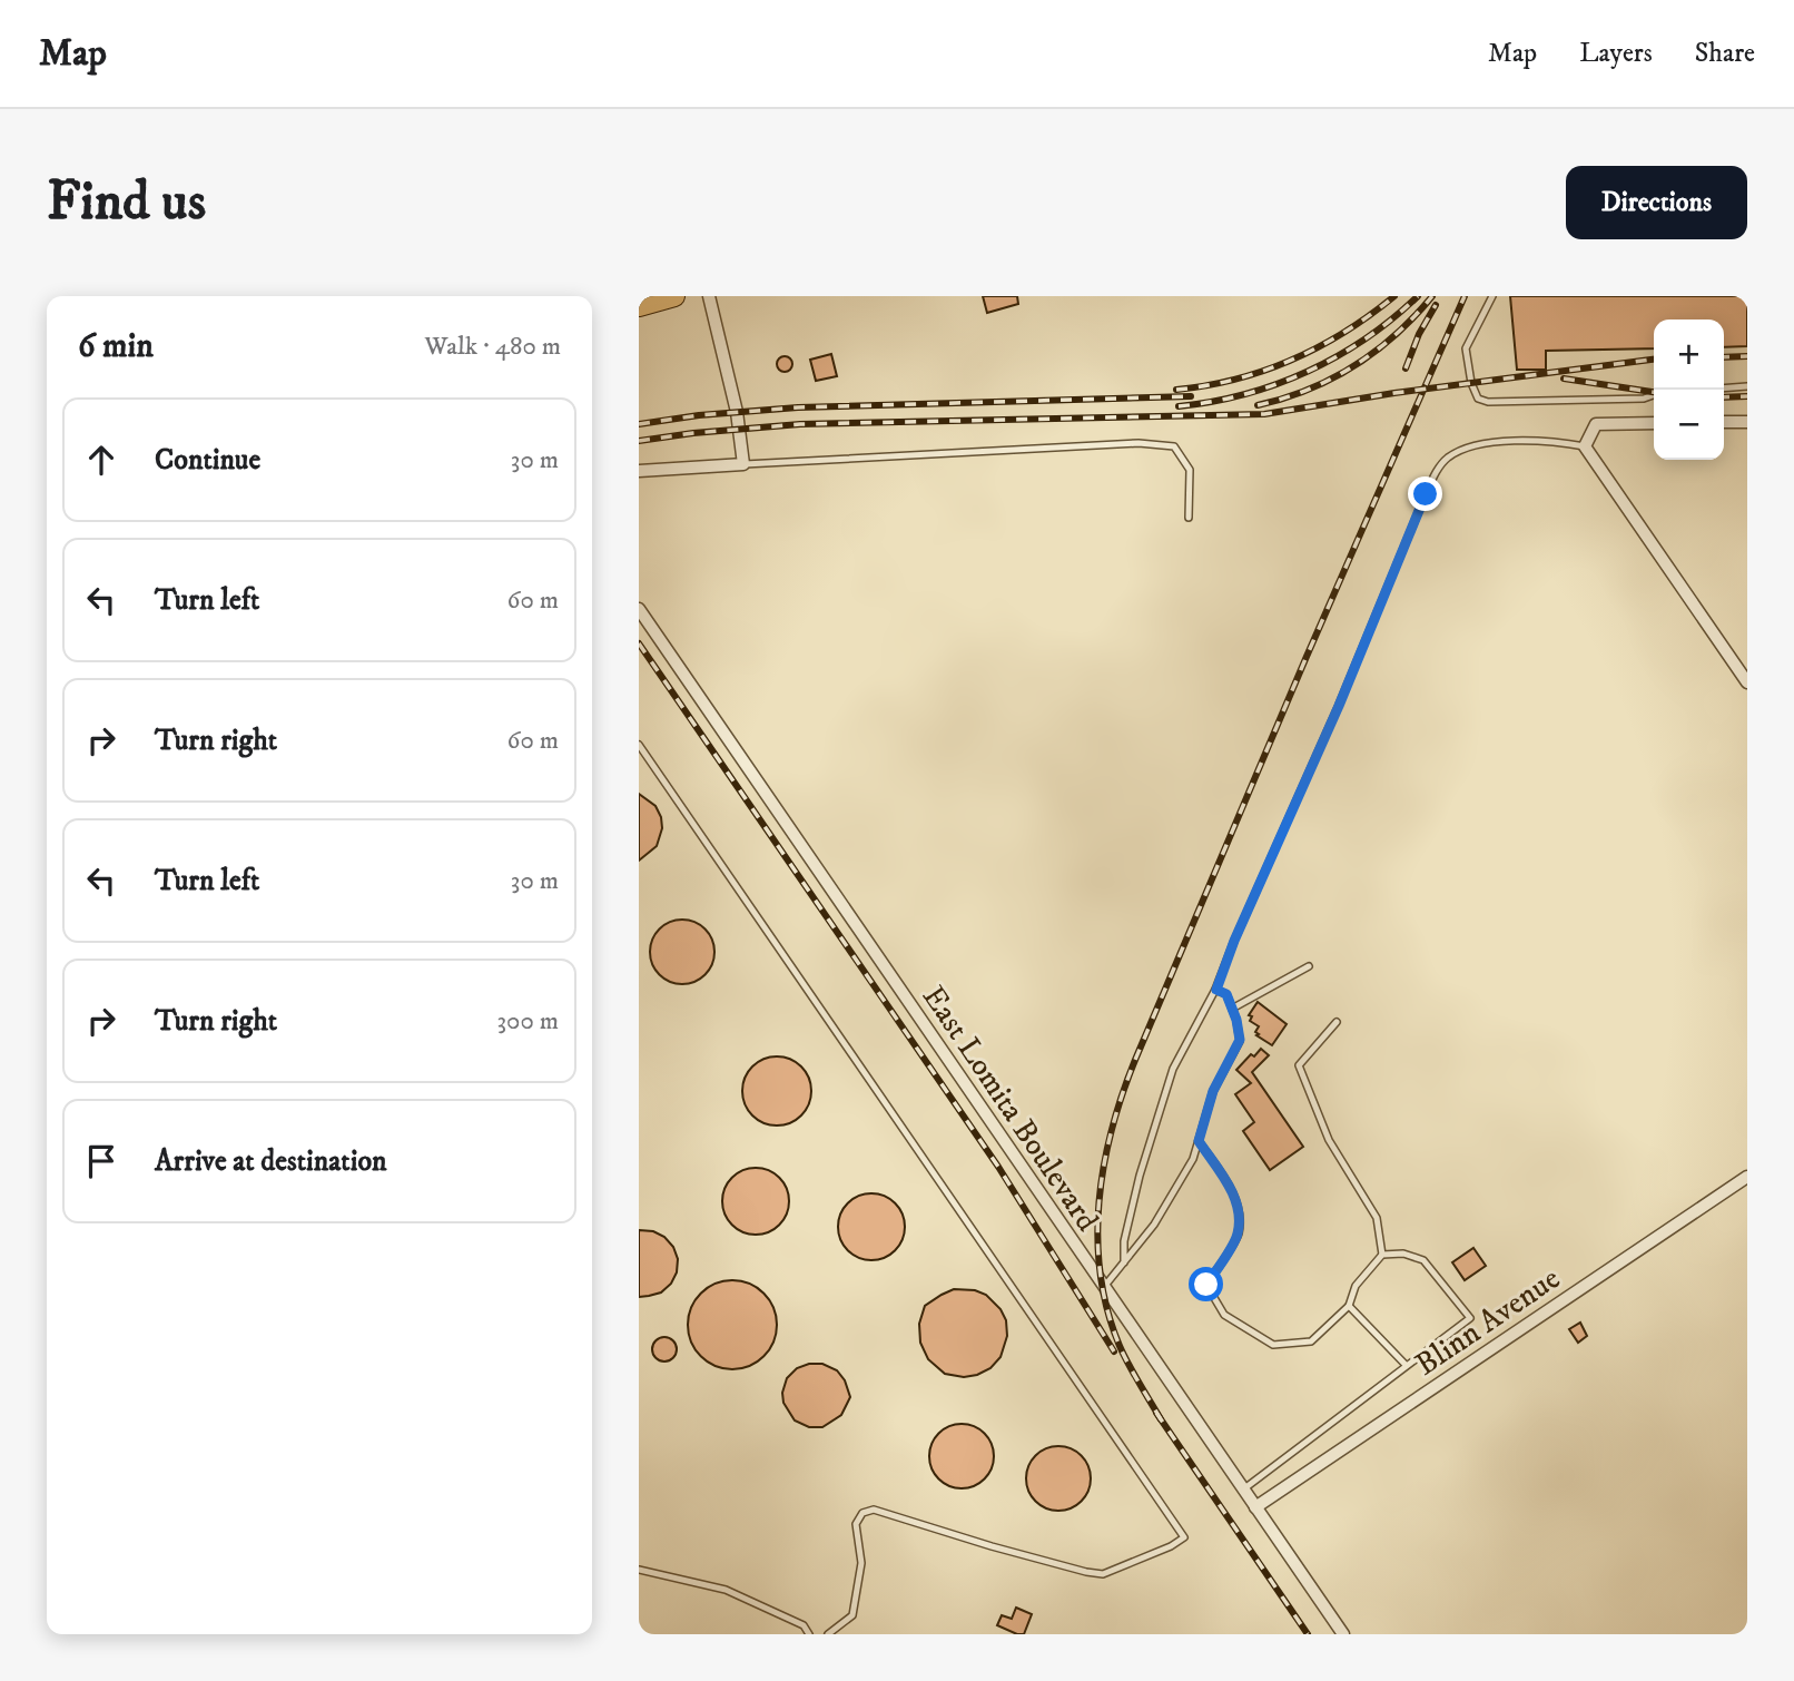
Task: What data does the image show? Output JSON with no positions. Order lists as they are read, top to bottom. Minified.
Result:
{"streets":{"street":["East Lomita Boulevard","Blinn Avenue"]},"crossings":[["East Lomita Boulevard","Blinn Avenue"]],"page":{"header":"Map","nav":["Map","Layers","Share"],"buttons":"Directions","title":"Find us","heading":["6 min","Walk · 480 m"],"map_buttons":["+","−"],"list":[["Continue","30 m"],["Turn left","60 m"],["Turn right","60 m"],["Turn left","30 m"],["Turn right","300 m"],"Arrive at destination"]}}
